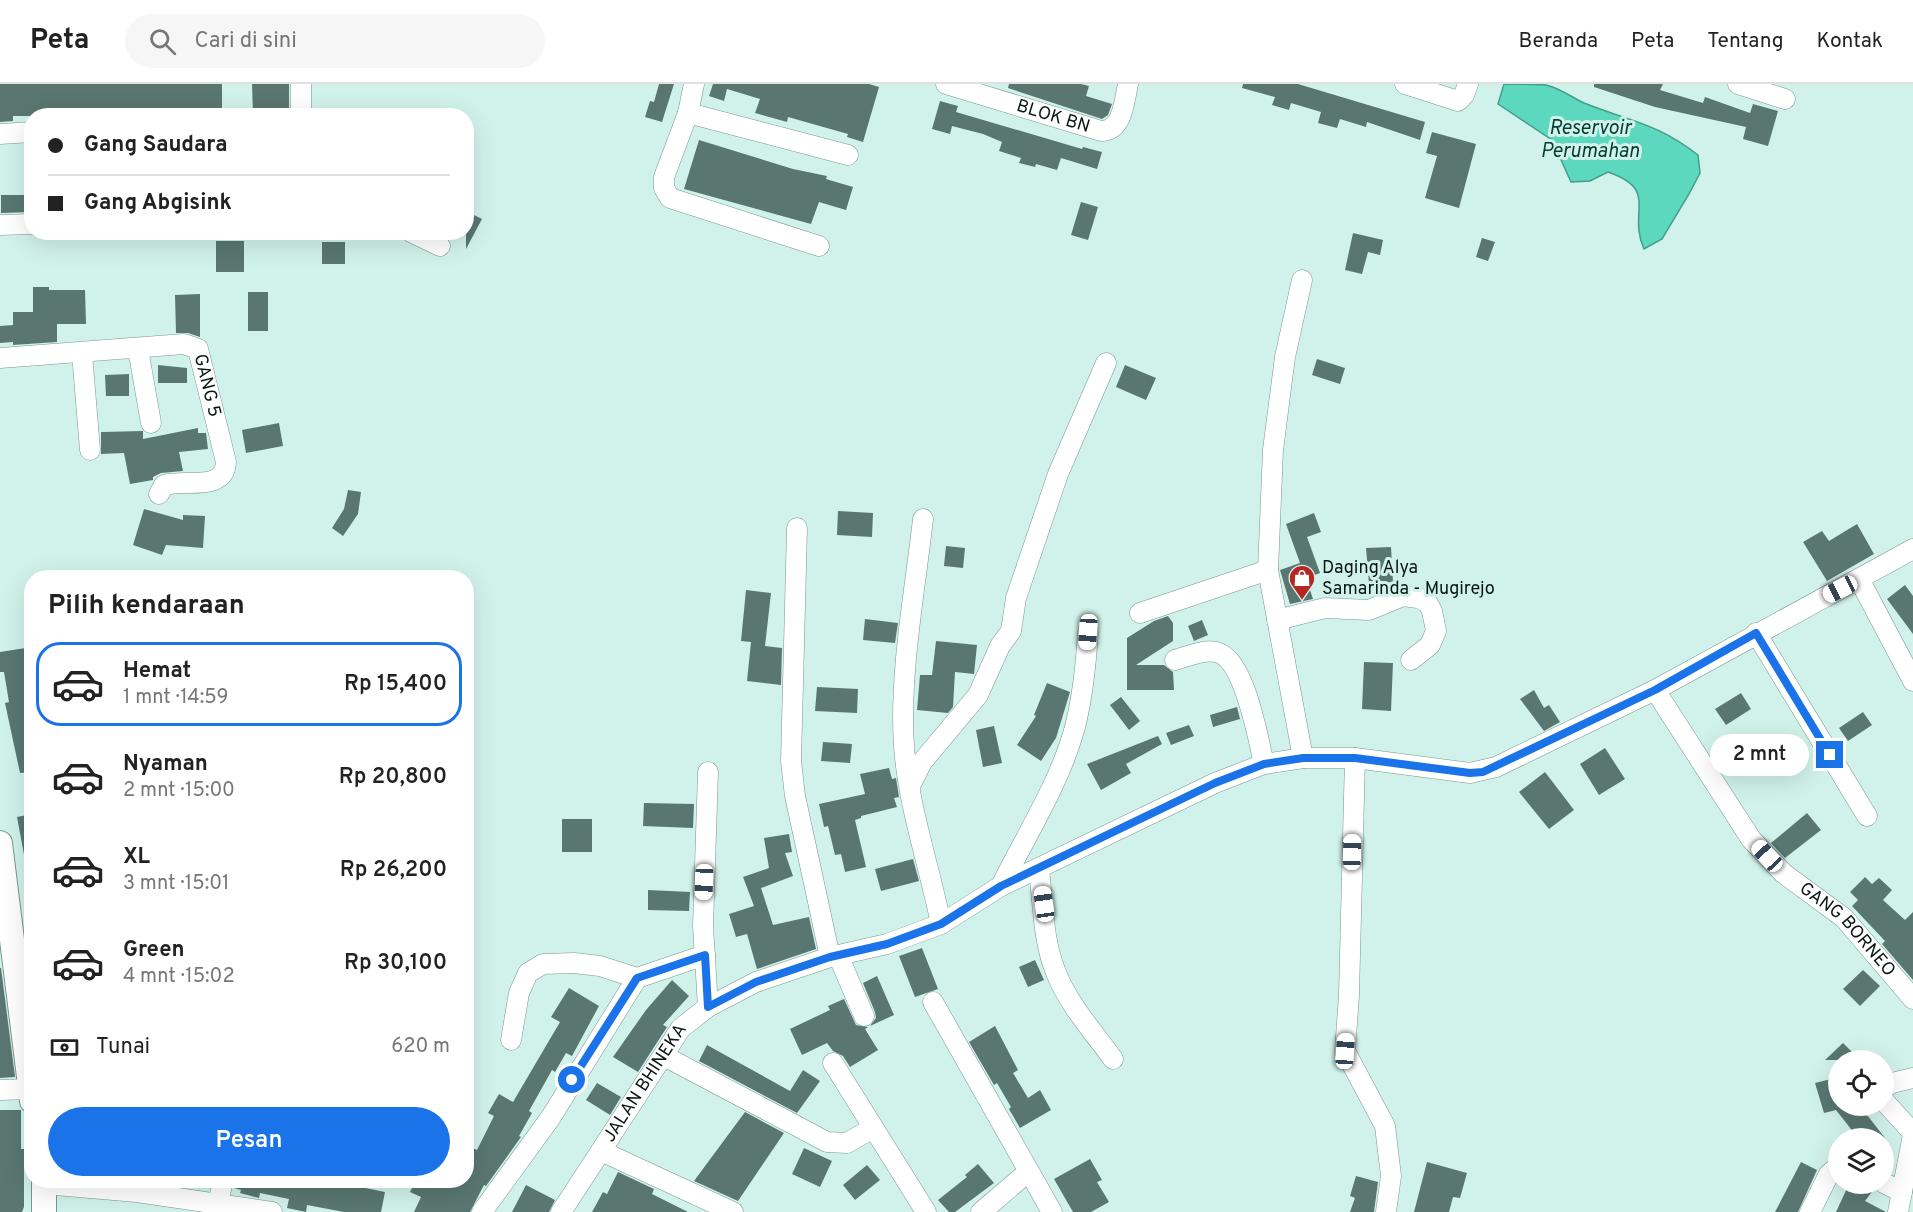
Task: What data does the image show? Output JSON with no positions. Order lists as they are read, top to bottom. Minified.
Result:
{"streets":{"street":["BLOK BN","GANG 5","GANG BORNEO","JALAN BHINEKA"]},"crossings":[["GANG BORNEO","JALAN BHINEKA"]],"water":["Reservoir Perumahan"],"places":{"shop":["Daging Alya Samarinda - Mugirejo"]},"page":{"header":"Peta","search":"Cari di sini","nav":["Beranda","Peta","Tentang","Kontak"],"banner":["Gang Saudara","Gang Abgisink"],"heading":"Pilih kendaraan","list":[{"name":"Hemat","note":"1 mnt · 14:59","value":"Rp 15,400"},{"name":"Nyaman","note":"2 mnt · 15:00","value":"Rp 20,800"},{"name":"XL","note":"3 mnt · 15:01","value":"Rp 26,200"},{"name":"Green","note":"4 mnt · 15:02","value":"Rp 30,100"}],"bubble":"2 mnt","pay":["Tunai","620 m"],"buttons":"Pesan"}}
